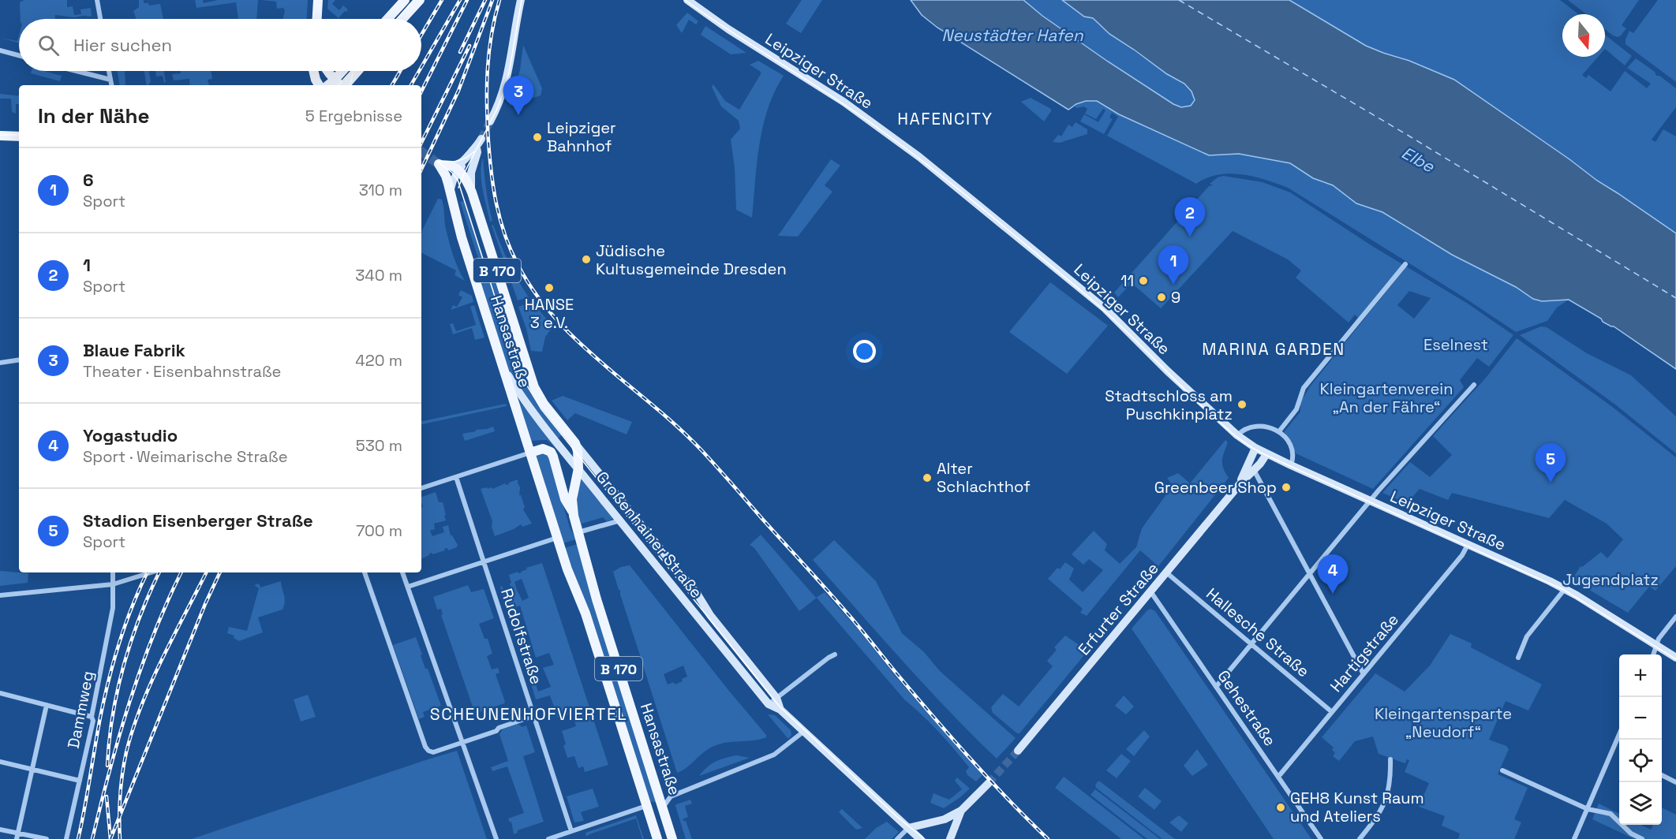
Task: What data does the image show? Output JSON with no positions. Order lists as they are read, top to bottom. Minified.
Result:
{"streets":{"main road":["Leipziger Straße","B 170","Hansastraße","Großenhainer Straße","Erfurter Straße"],"street":["Hallesche Straße","Rudolfstraße","Hartigstraße","Gehestraße","Dammweg"]},"crossings":[["Leipziger Straße","Erfurter Straße"],["Leipziger Straße","Hartigstraße"],["Hansastraße","Großenhainer Straße"],["Erfurter Straße","Hallesche Straße"],["Erfurter Straße","Gehestraße"],["Hallesche Straße","Hartigstraße"],["Hartigstraße","Gehestraße"]],"districts":["HAFENCITY","MARINA GARDEN","SCHEUNENHOFVIERTEL"],"water":["Neustädter Hafen","Elbe"],"parks":["Eselnest","Kleingartenverein „An der Fähre“","Jugendplatz","Kleingartensparte „Neudorf“"],"places":["Leipziger Bahnhof","Jüdische Kultusgemeinde Dresden","11","HANSE 3 e.V.","9","Stadtschloss am Puschkinplatz","Alter Schlachthof","Greenbeer Shop","GEH8 Kunst Raum und Ateliers"],"north":"bottom","page":{"search":"Hier suchen","pins":["3","2","1","5","4"],"heading":["In der Nähe","5 Ergebnisse"],"list":[{"mark":"1","name":"6","note":"Sport","value":"310 m"},{"mark":"2","name":"1","note":"Sport","value":"340 m"},{"mark":"3","name":"Blaue Fabrik","note":"Theater · Eisenbahnstraße","value":"420 m"},{"mark":"4","name":"Yogastudio","note":"Sport · Weimarische Straße","value":"530 m"},{"mark":"5","name":"Stadion Eisenberger Straße","note":"Sport","value":"700 m"}],"map_buttons":["+","−"]}}
